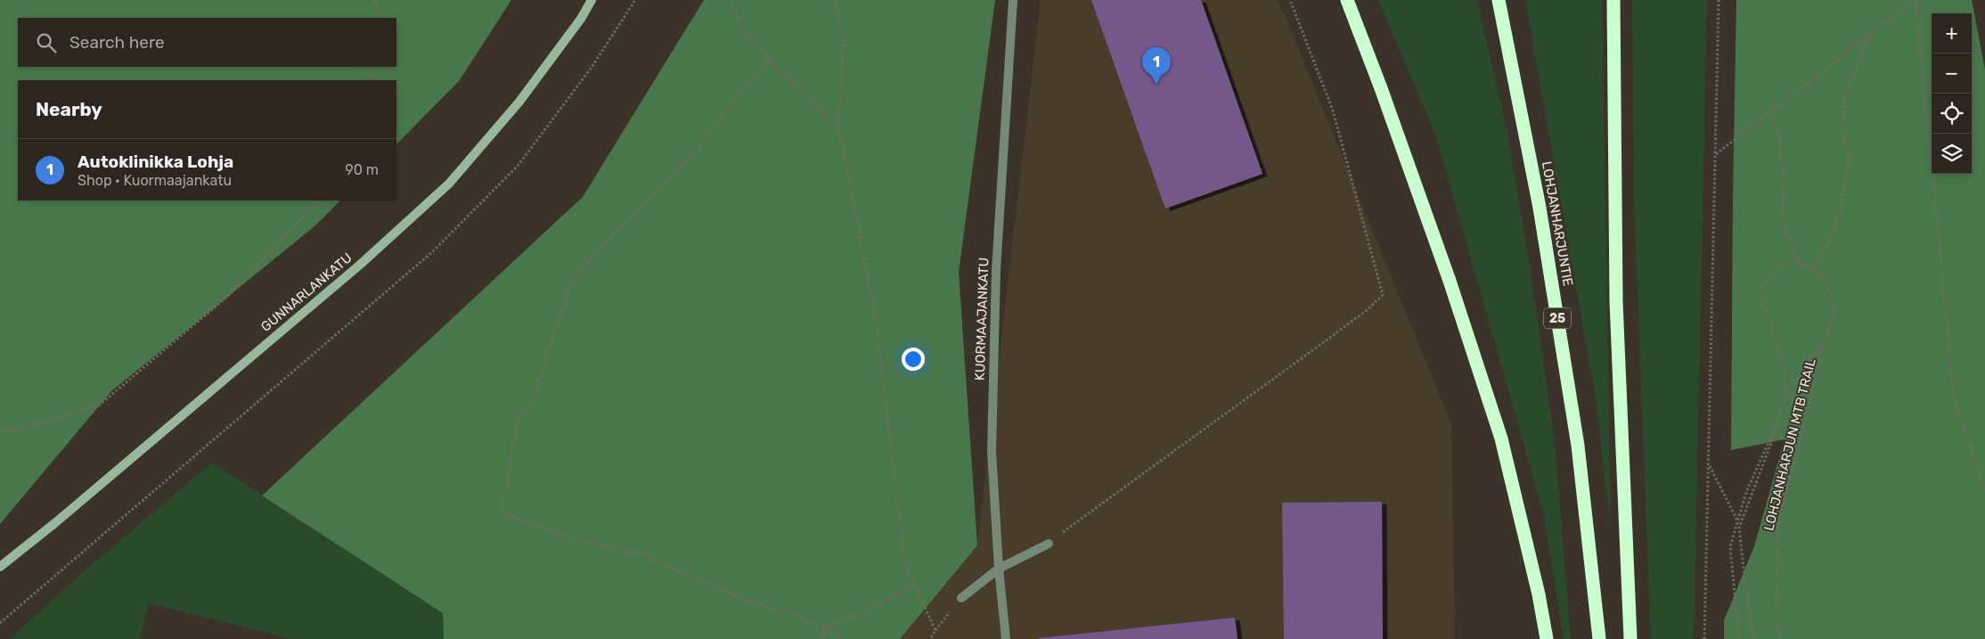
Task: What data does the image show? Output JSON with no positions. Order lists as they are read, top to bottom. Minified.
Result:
{"streets":{"highway":["LOHJANHARJUNTIE","25"],"street":["GUNNARLANKATU","KUORMAAJANKATU"],"path":["LOHJANHARJUN MTB TRAIL"]},"page":{"map_buttons":["+","−"],"search":"Search here","pins":"1","heading":"Nearby","list":[{"mark":"1","name":"Autoklinikka Lohja","note":"Shop · Kuormaajankatu","value":"90 m"}]}}
